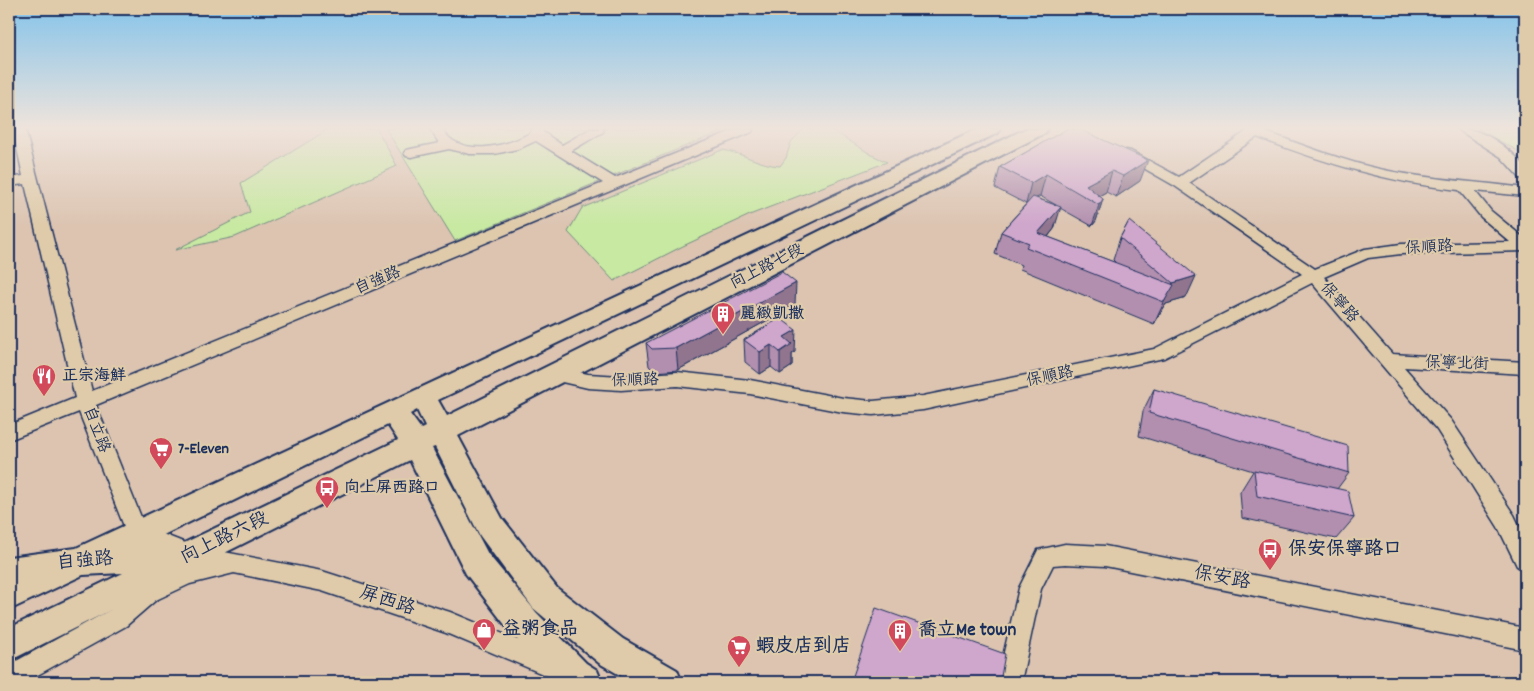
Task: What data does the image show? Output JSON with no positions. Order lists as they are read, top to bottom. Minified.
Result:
{"streets":{"main road":["向上路七段","自強路","向上路六段","屏西路"],"street":["保順路","保寧路","保寧北街","自立路","保安路"]},"crossings":[["保順路","向上路七段"],["保順路","保寧路"],["向上路七段","向上路六段"],["向上路七段","屏西路"],["自強路","自立路"],["自強路","向上路六段"],["自強路","屏西路"],["保寧路","保寧北街"],["向上路六段","屏西路"]],"places":{"building":["麗緻凱撒","喬立Me town"],"restaurant":["正宗海鮮"],"supermarket":["7-Eleven","蝦皮店到店"],"bus stop":["向上屏西路口","保安保寧路口"],"shop":["益粥食品"]}}
